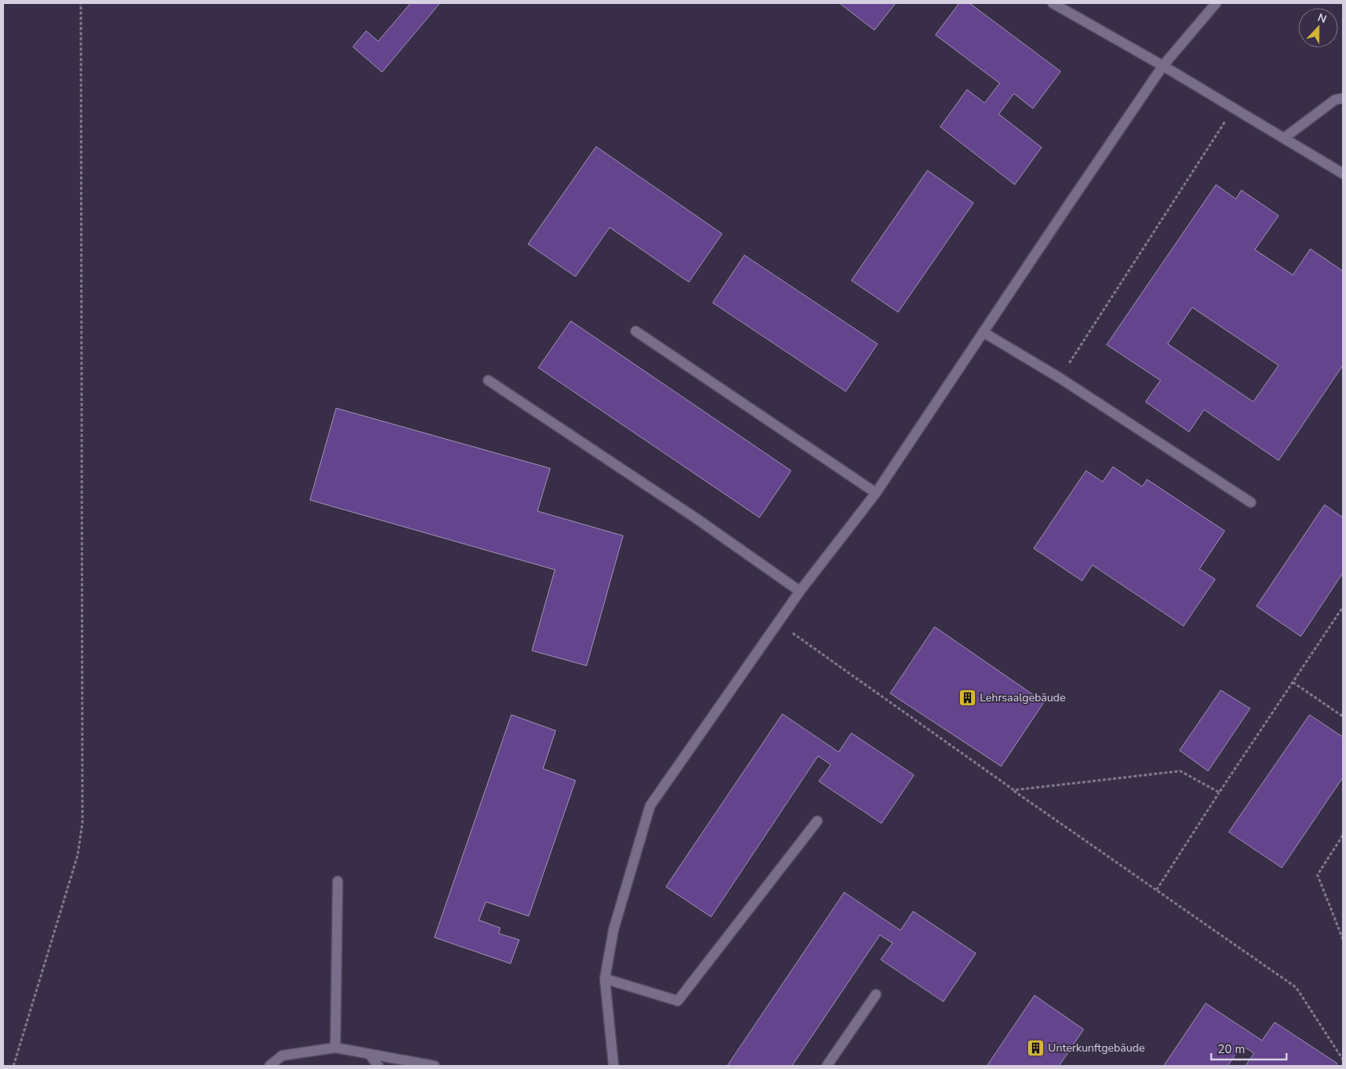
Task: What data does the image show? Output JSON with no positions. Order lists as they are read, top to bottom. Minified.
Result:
{"places":{"building":["Lehrsaalgebäude","Unterkunftgebäude"]},"scale_bar":"20 m","north":"top"}
